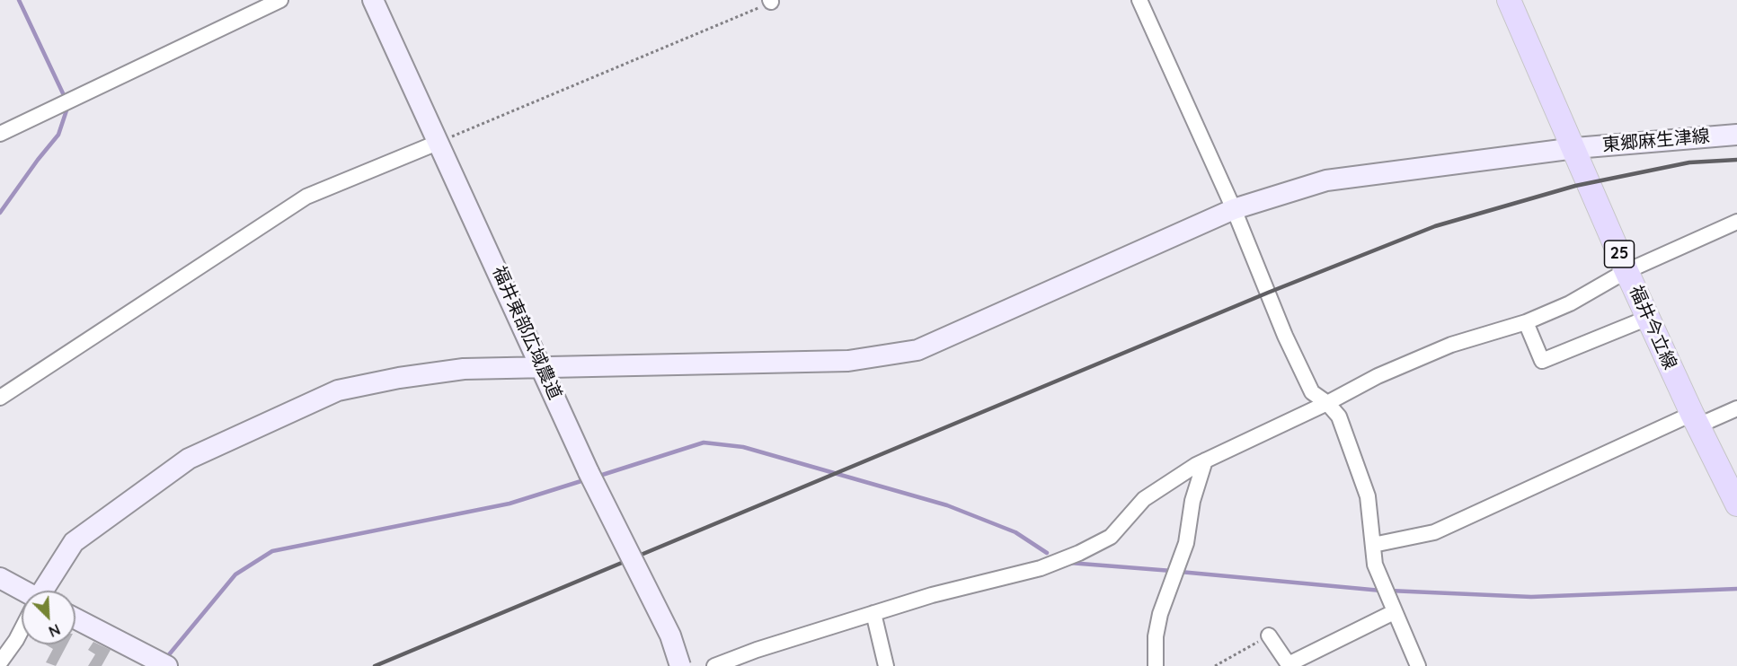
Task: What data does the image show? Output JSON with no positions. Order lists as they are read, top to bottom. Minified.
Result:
{"streets":{"main road":["25","福井今立線"],"street":["東郷麻生津線","福井東部広域農道"]},"crossings":[["東郷麻生津線","福井今立線"],["東郷麻生津線","福井東部広域農道"]],"north":"bottom right"}
